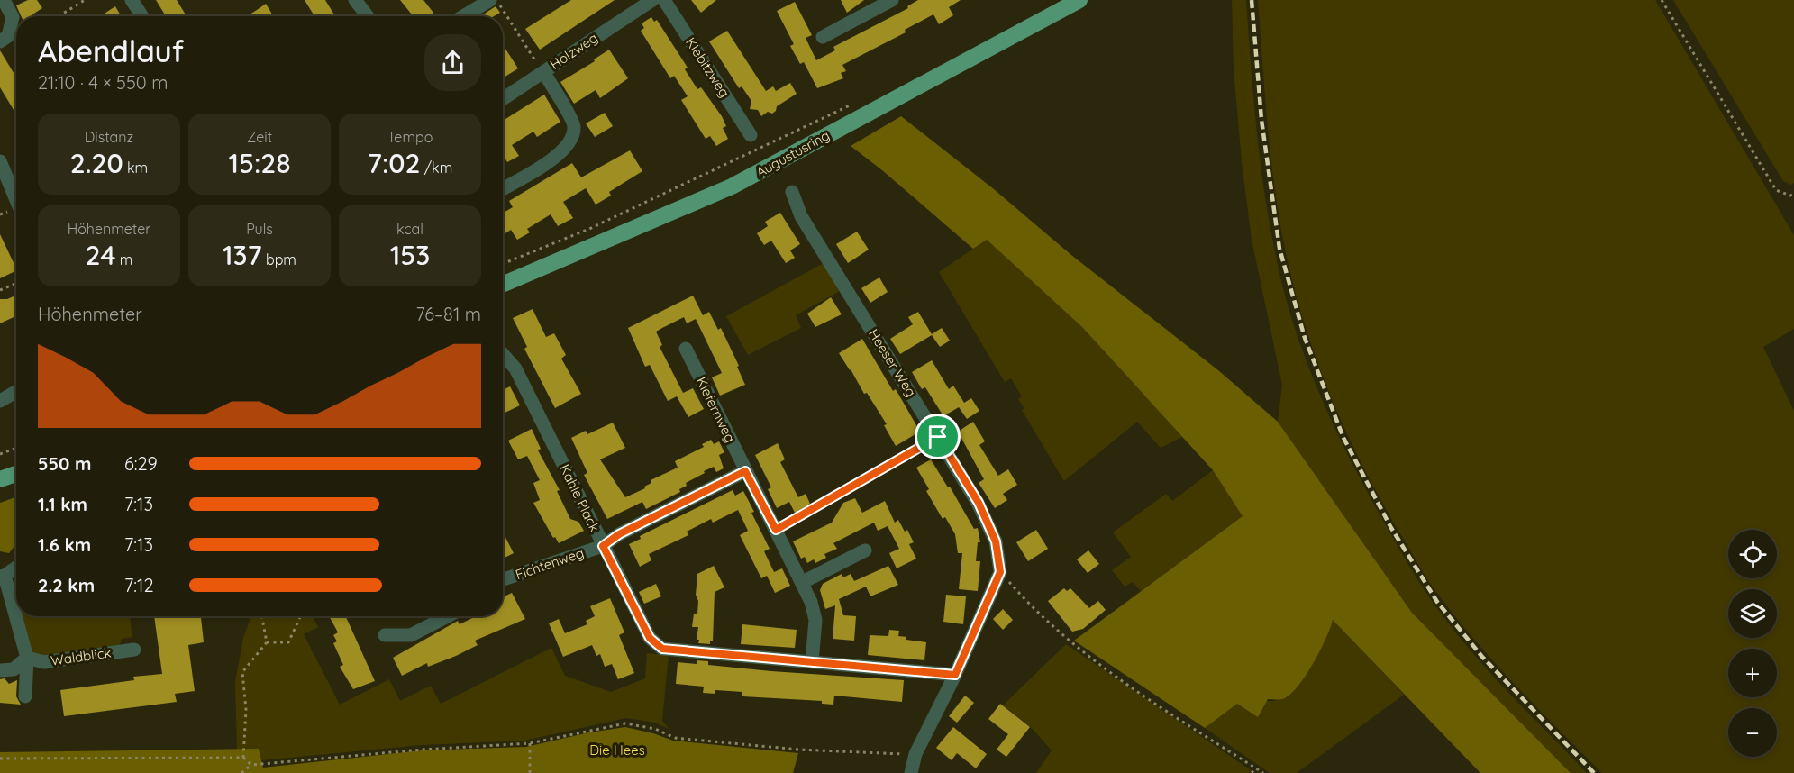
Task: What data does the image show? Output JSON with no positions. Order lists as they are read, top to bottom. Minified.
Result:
{"streets":{"main road":["Augustusring"],"street":["Holzweg","Kiebitzweg","Heeser Weg","Kiefernweg","Kahle Plack","Fichtenweg","Waldblick"]},"crossings":[["Kiefernweg","Kahle Plack"],["Kahle Plack","Fichtenweg"]],"parks":["Die Hees"],"page":{"heading":["Abendlauf","21:10 · 4 × 550 m"],"stats":[["Distanz","2.20 km"],["Zeit","15:28"],["Tempo","7:02 /km"],["Höhenmeter","24 m"],["Puls","137 bpm"],["kcal","153"]],"chart":["Höhenmeter","76–81 m"],"list":[{"name":"550 m","note":"6:29"},{"name":"1.1 km","note":"7:13"},{"name":"1.6 km","note":"7:13"},{"name":"2.2 km","note":"7:12"}],"map_buttons":["+","−"]}}
